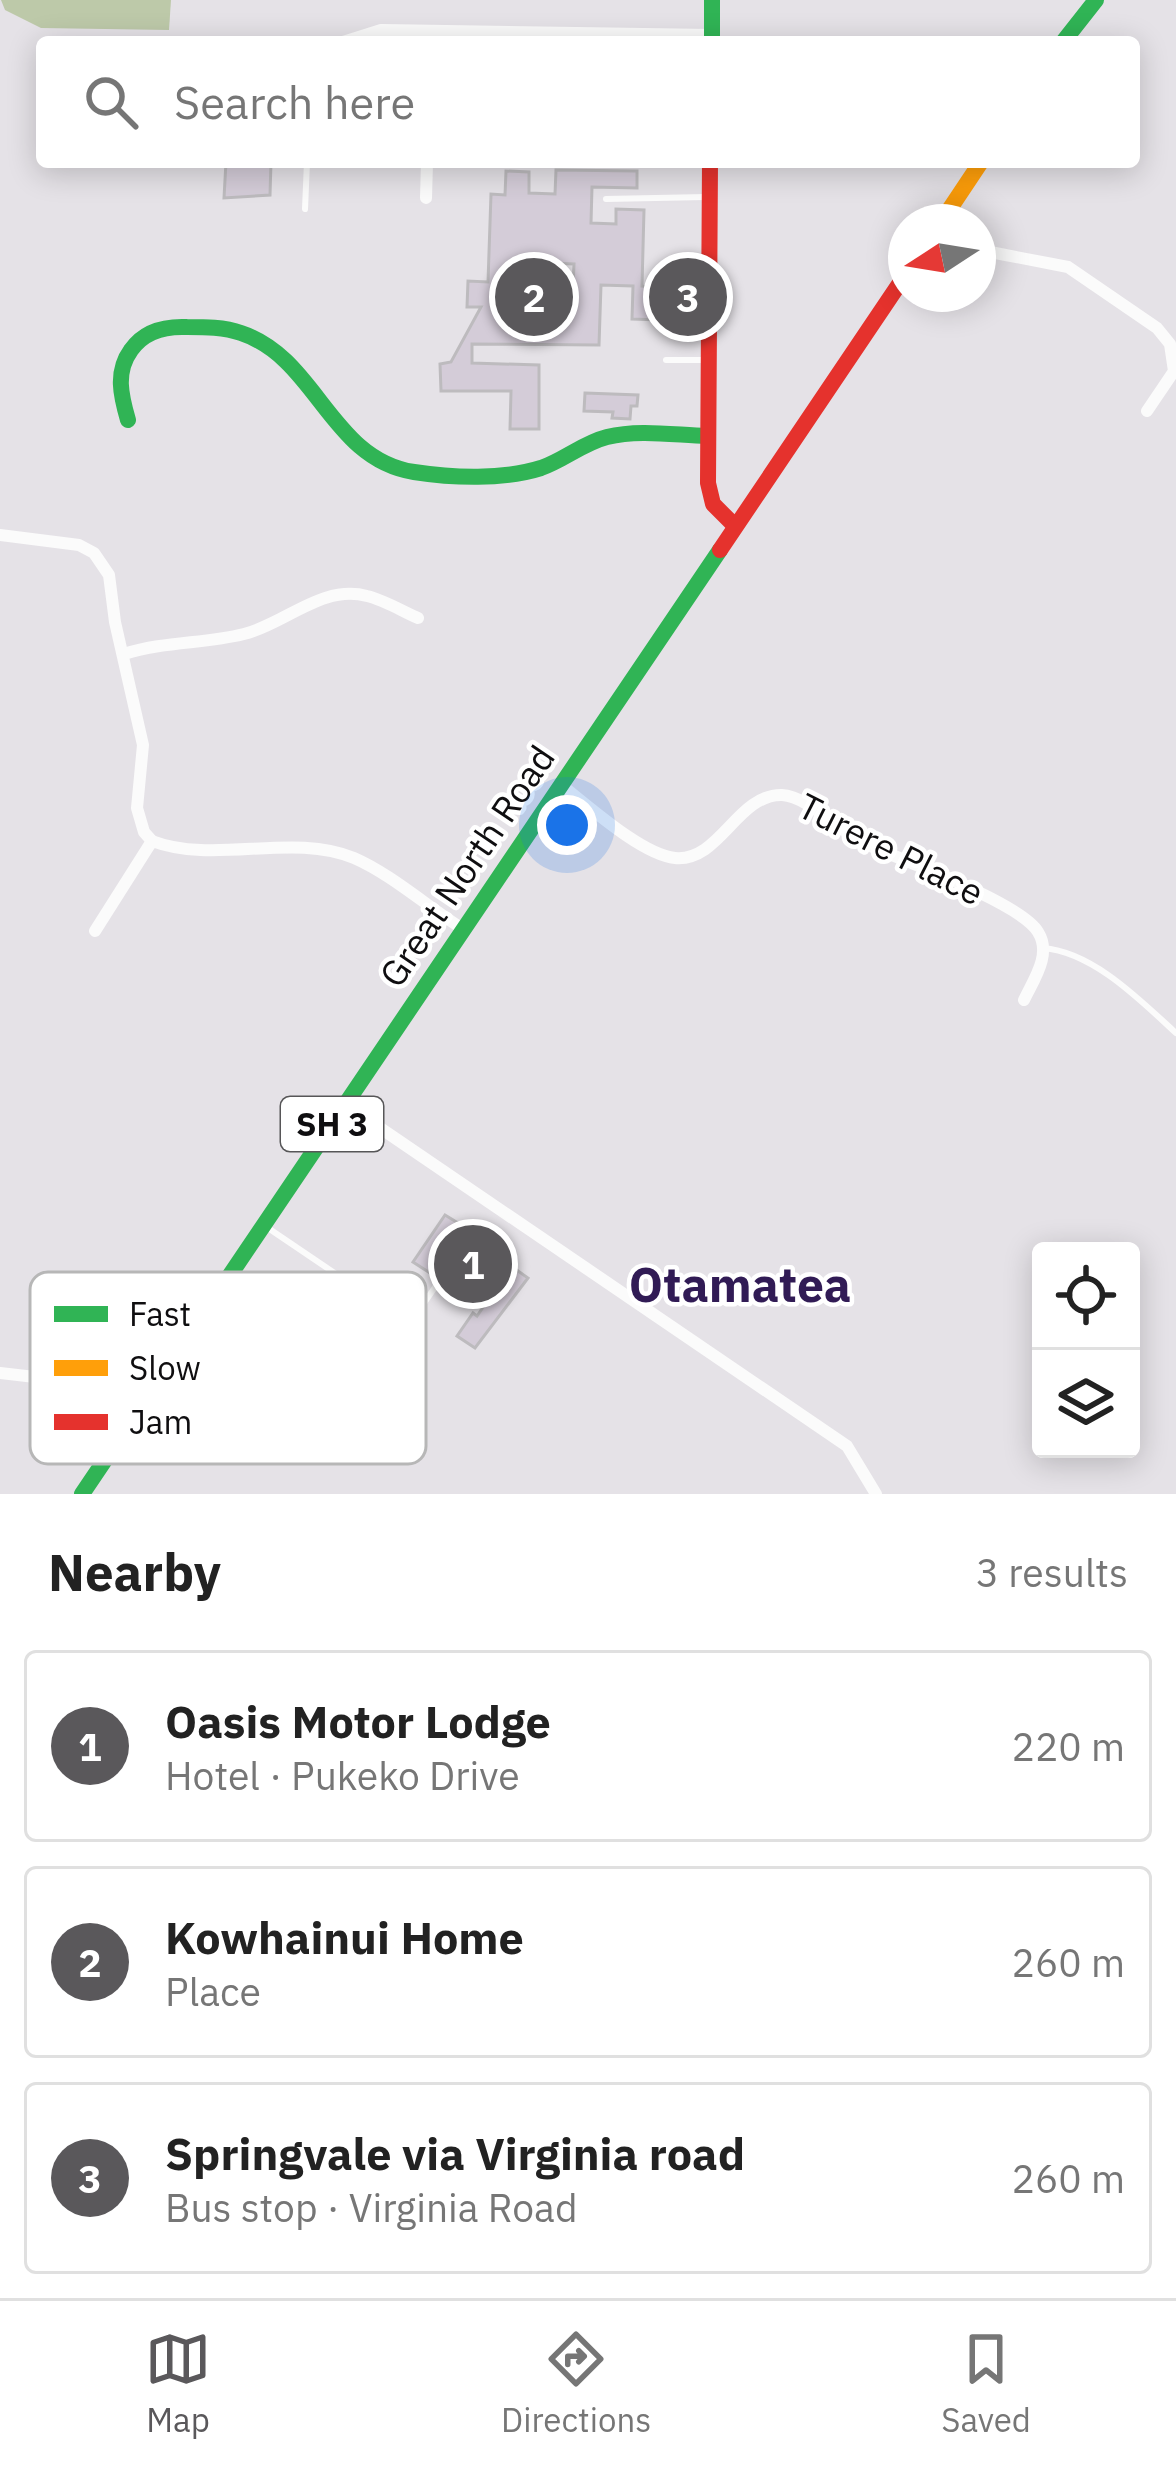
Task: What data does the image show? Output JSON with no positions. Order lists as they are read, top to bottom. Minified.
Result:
{"streets":{"main road":["Great North Road","SH 3"],"street":["Turere Place"]},"crossings":[["Turere Place","Great North Road"]],"districts":["Otamatea"],"legend":["Fast","Slow","Jam"],"north":"left","page":{"search":"Search here","pins":["2","3","1"],"heading":["Nearby","3 results"],"list":[{"mark":"1","name":"Oasis Motor Lodge","note":"Hotel · Pukeko Drive","value":"220 m"},{"mark":"2","name":"Kowhainui Home","note":"Place","value":"260 m"},{"mark":"3","name":"Springvale via Virginia road","note":"Bus stop · Virginia Road","value":"260 m"}],"nav":["Map","Directions","Saved"]}}
